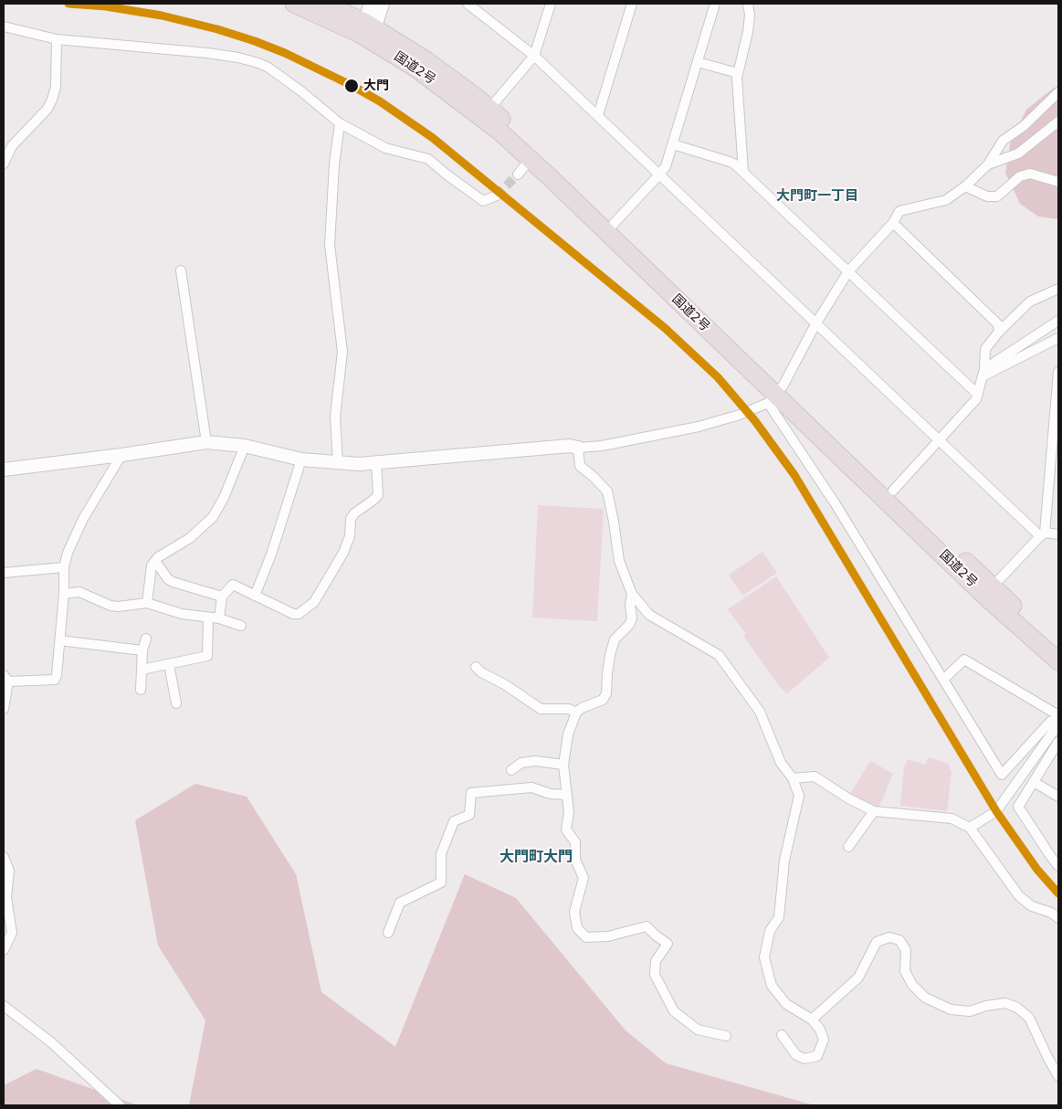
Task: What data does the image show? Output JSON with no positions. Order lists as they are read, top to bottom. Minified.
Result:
{"streets":{"highway":["国道2号"]},"districts":["大門町一丁目","大門町大門"],"places":["大門"]}
